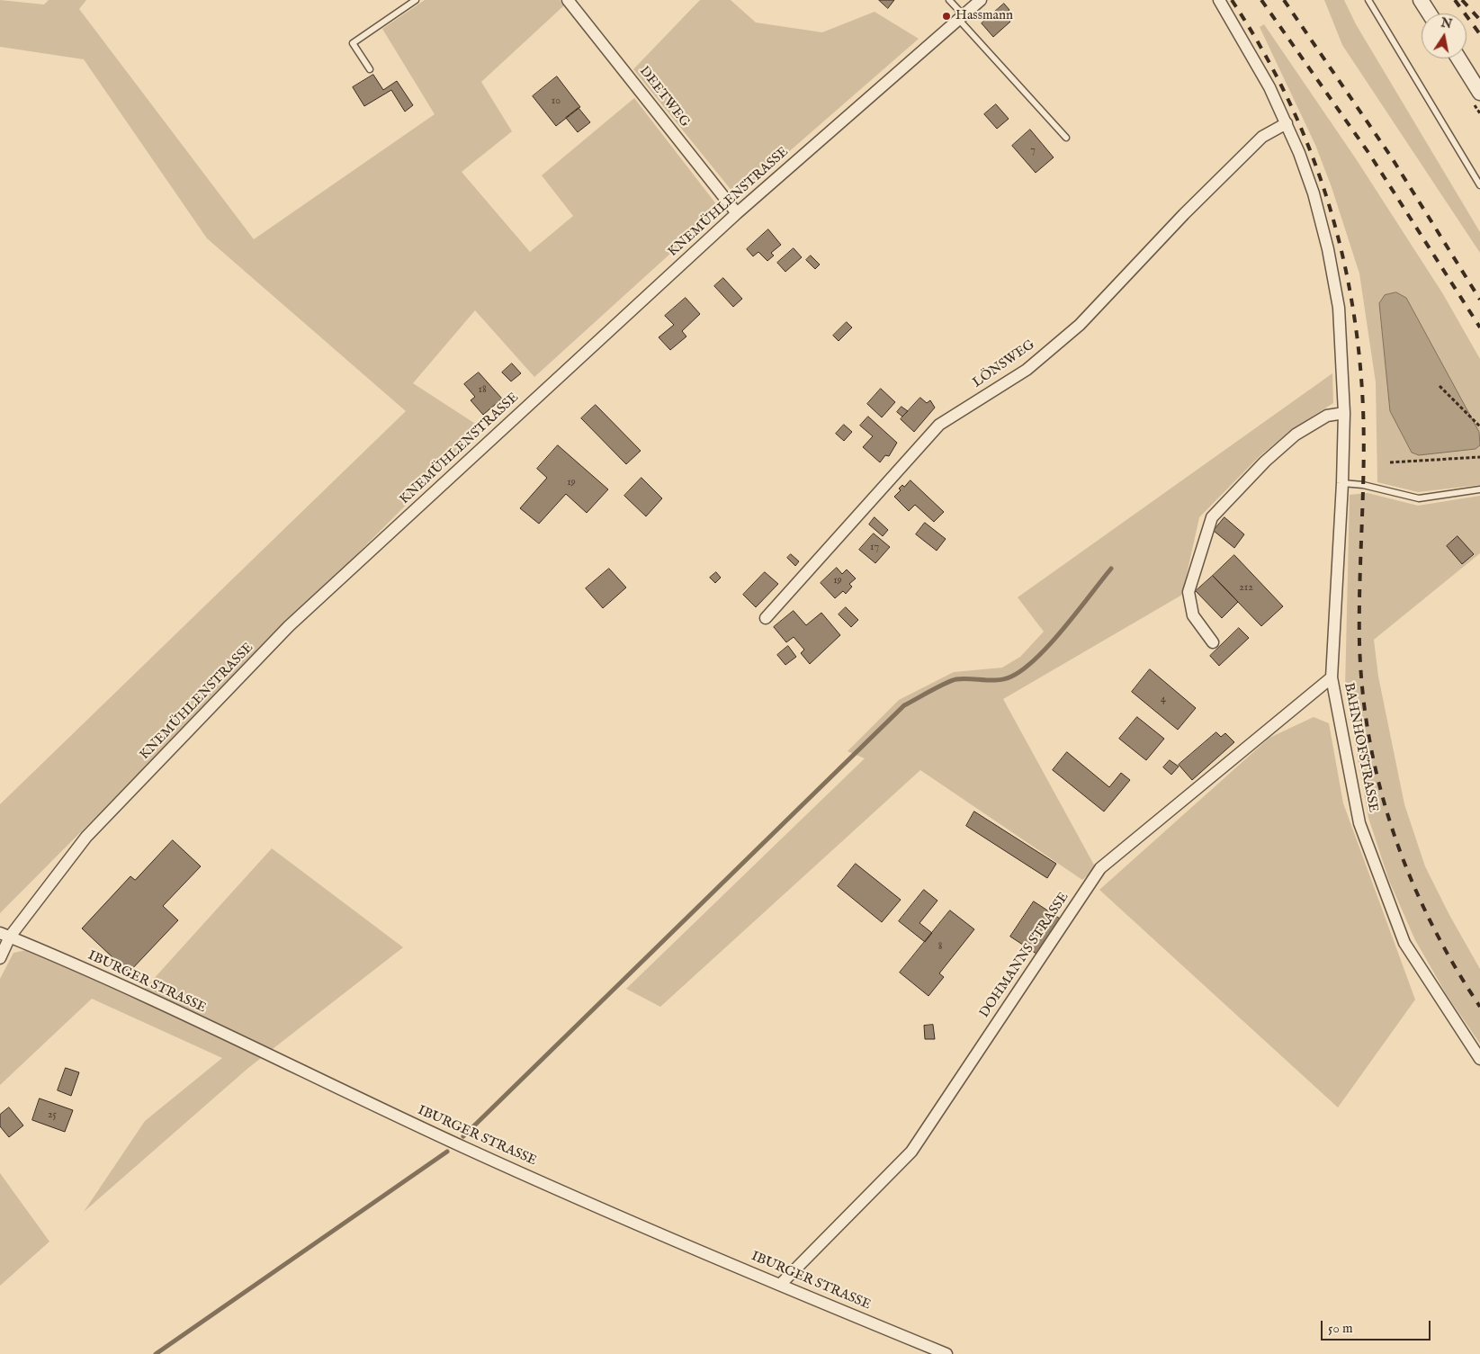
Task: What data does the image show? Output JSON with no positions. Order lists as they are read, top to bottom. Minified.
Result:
{"streets":{"street":["DEETWEG","KNEMÜHLENSTRASSE","LÖNSWEG","BAHNHOFSTRASSE","DOHMANNS STRASSE","IBURGER STRASSE"]},"crossings":[["DEETWEG","KNEMÜHLENSTRASSE"],["KNEMÜHLENSTRASSE","IBURGER STRASSE"],["LÖNSWEG","BAHNHOFSTRASSE"],["BAHNHOFSTRASSE","DOHMANNS STRASSE"],["DOHMANNS STRASSE","IBURGER STRASSE"]],"places":["Hassmann"],"house_numbers":["10","7","18","19","17","19","212","4","8","25"],"scale_bar":"50 m","north":"top"}
